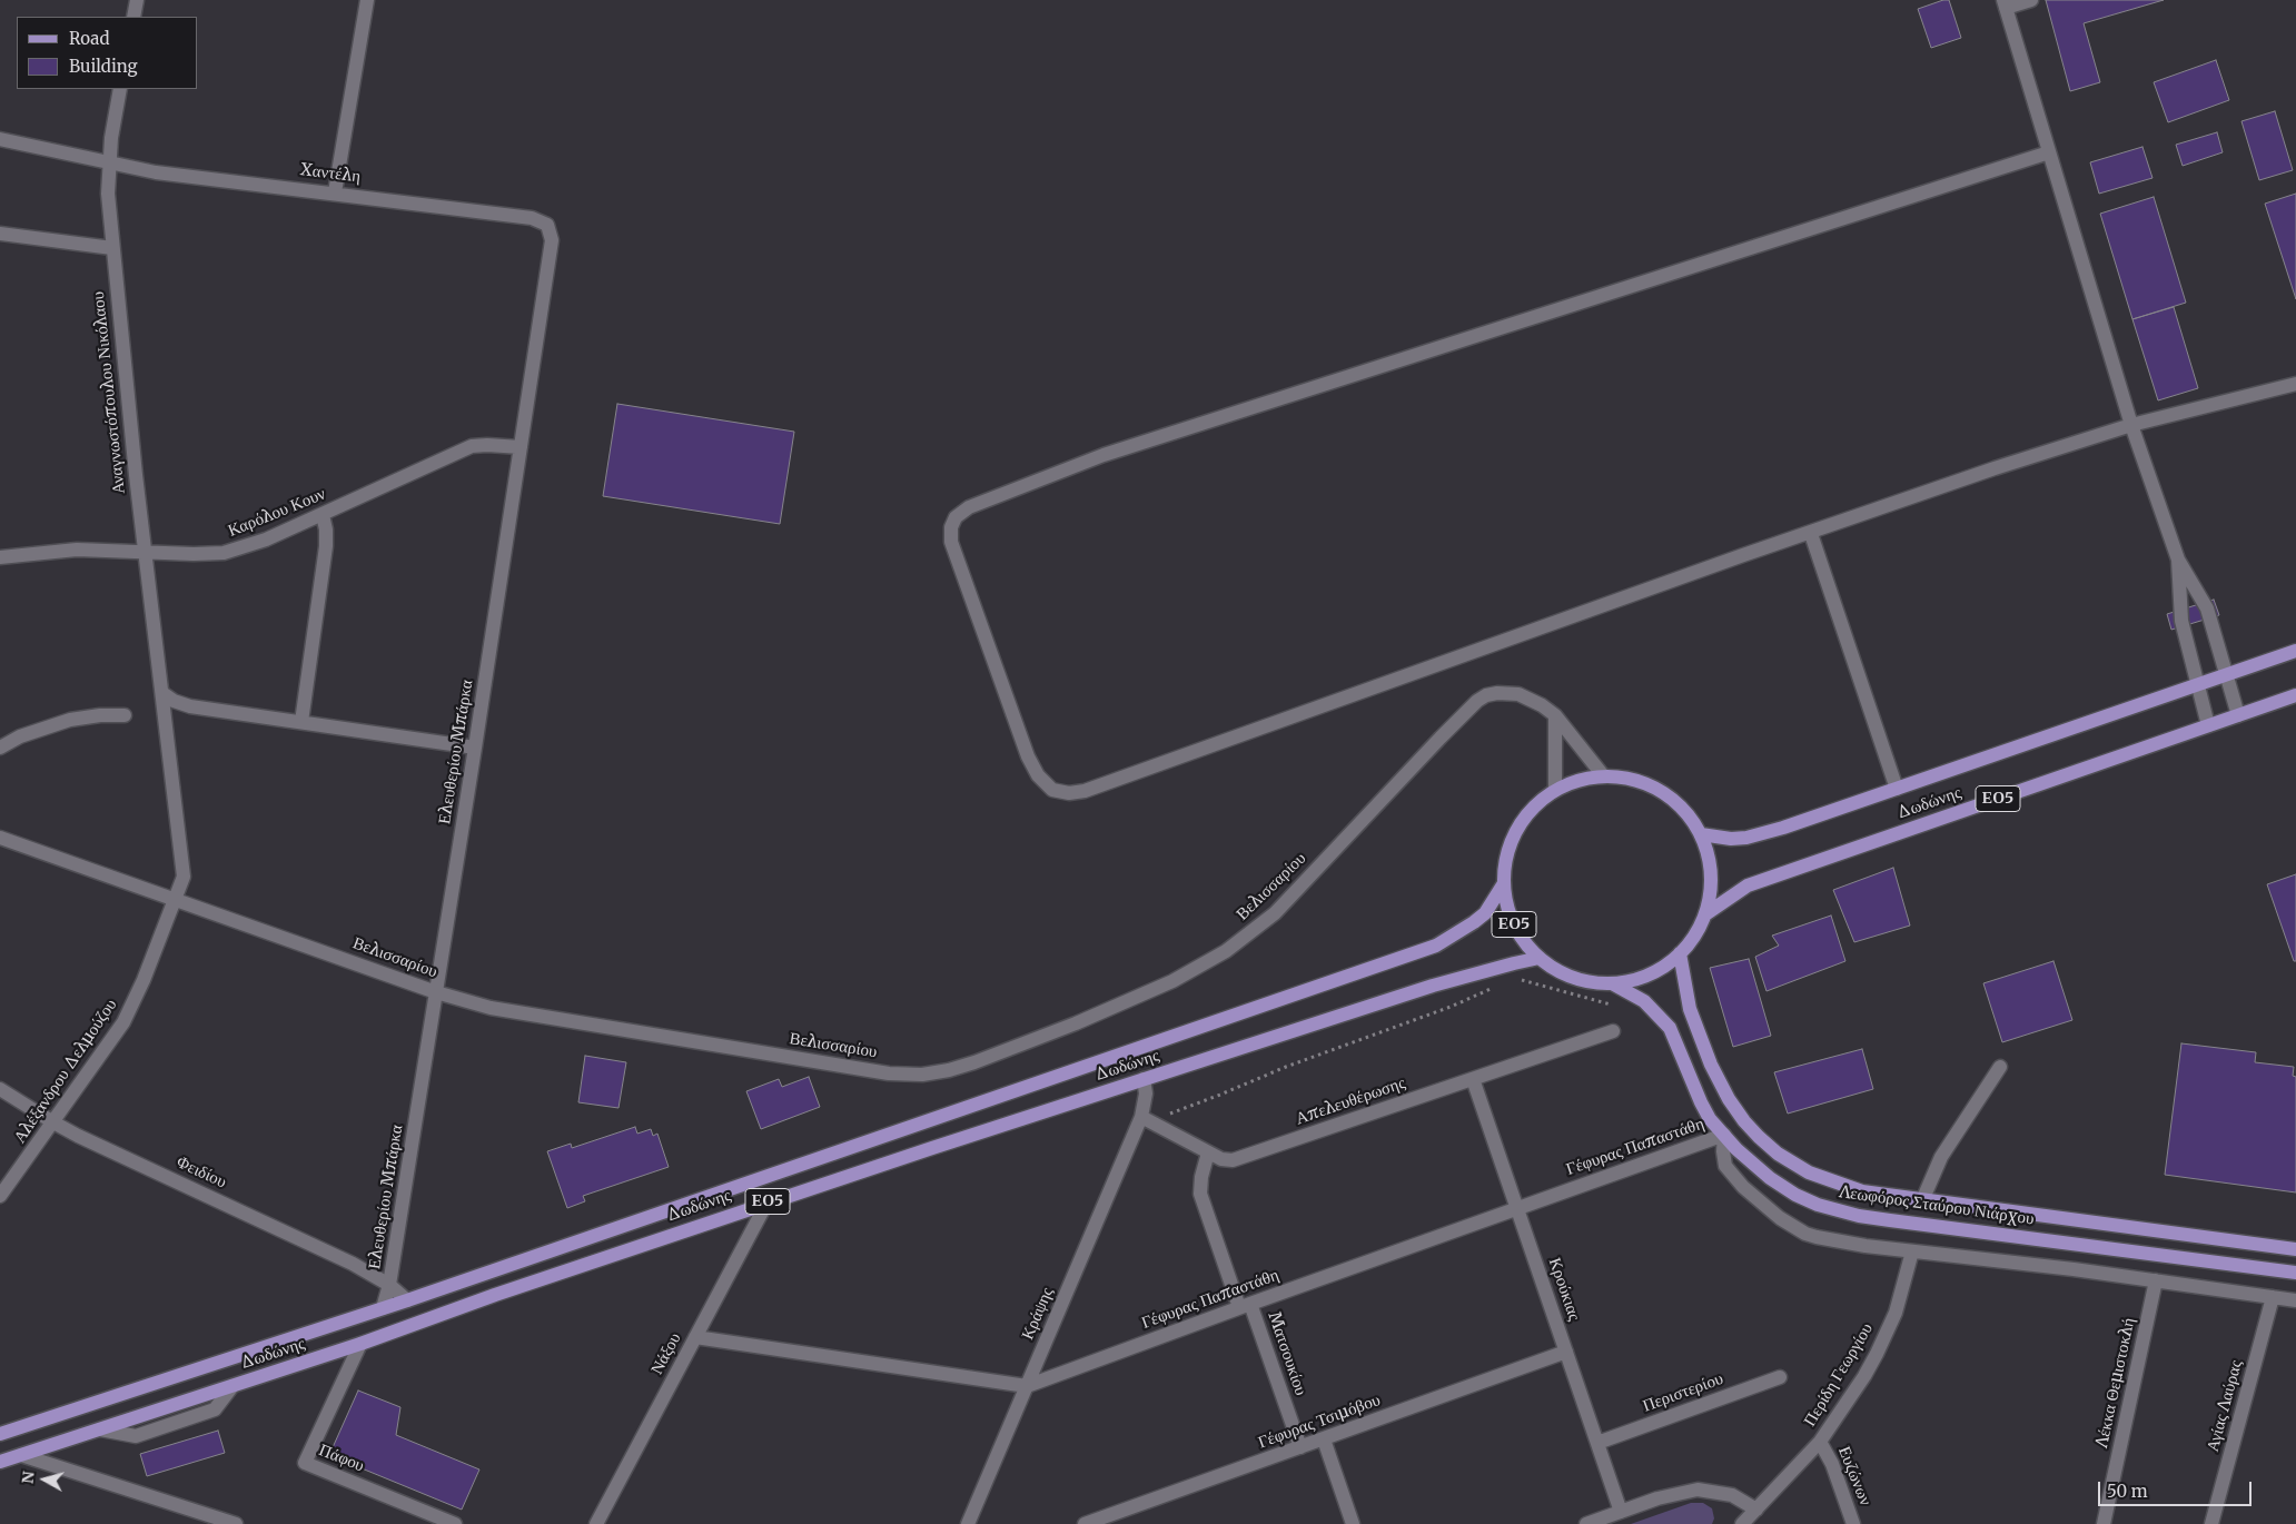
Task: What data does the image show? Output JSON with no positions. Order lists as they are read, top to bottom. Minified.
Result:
{"streets":{"main road":["ΕΟ5","Δωδώνης","Λεωφόρος Σταύρου Νιάρχου"],"street":["Χαντέλη","Αναγνωστόπουλου Νικόλαου","Καρόλου Κουν","Ελευθερίου Μπάρκα","Βελισσαρίου","Αλέξανδρου Δελμούζου","Απελευθέρωσης","Γέφυρας Παπαστάθη","Φειδίου","Κρούκιας","Κράψης","Νάξου","Ματσουκίου","Περίδη Γεωργίου","Λέκκα Θεμιστοκλή","Περιστερίου","Αγίας Λαύρας","Γέφυρας Τσιμόβου","Πάφου","Ευζώνων"]},"crossings":[["Χαντέλη","Αναγνωστόπουλου Νικόλαου"],["Χαντέλη","Ελευθερίου Μπάρκα"],["Αναγνωστόπουλου Νικόλαου","Καρόλου Κουν"],["Αναγνωστόπουλου Νικόλαου","Αλέξανδρου Δελμούζου"],["Καρόλου Κουν","Ελευθερίου Μπάρκα"],["Ελευθερίου Μπάρκα","Δωδώνης"],["Ελευθερίου Μπάρκα","Βελισσαρίου"],["Ελευθερίου Μπάρκα","Φειδίου"],["Δωδώνης","Βελισσαρίου"],["Δωδώνης","Φειδίου"],["Δωδώνης","Λεωφόρος Σταύρου Νιάρχου"],["Δωδώνης","Νάξου"],["Δωδώνης","Πάφου"],["Βελισσαρίου","Αλέξανδρου Δελμούζου"],["Αλέξανδρου Δελμούζου","Φειδίου"],["Απελευθέρωσης","Κρούκιας"],["Απελευθέρωσης","Κράψης"],["Απελευθέρωσης","Ματσουκίου"],["Γέφυρας Παπαστάθη","Λεωφόρος Σταύρου Νιάρχου"],["Γέφυρας Παπαστάθη","Κρούκιας"],["Γέφυρας Παπαστάθη","Κράψης"],["Γέφυρας Παπαστάθη","Νάξου"],["Γέφυρας Παπαστάθη","Ματσουκίου"],["Κρούκιας","Περιστερίου"],["Κρούκιας","Γέφυρας Τσιμόβου"],["Ματσουκίου","Γέφυρας Τσιμόβου"],["Περίδη Γεωργίου","Ευζώνων"]],"legend":["Road","Building"],"scale_bar":"50 m","north":"left"}
